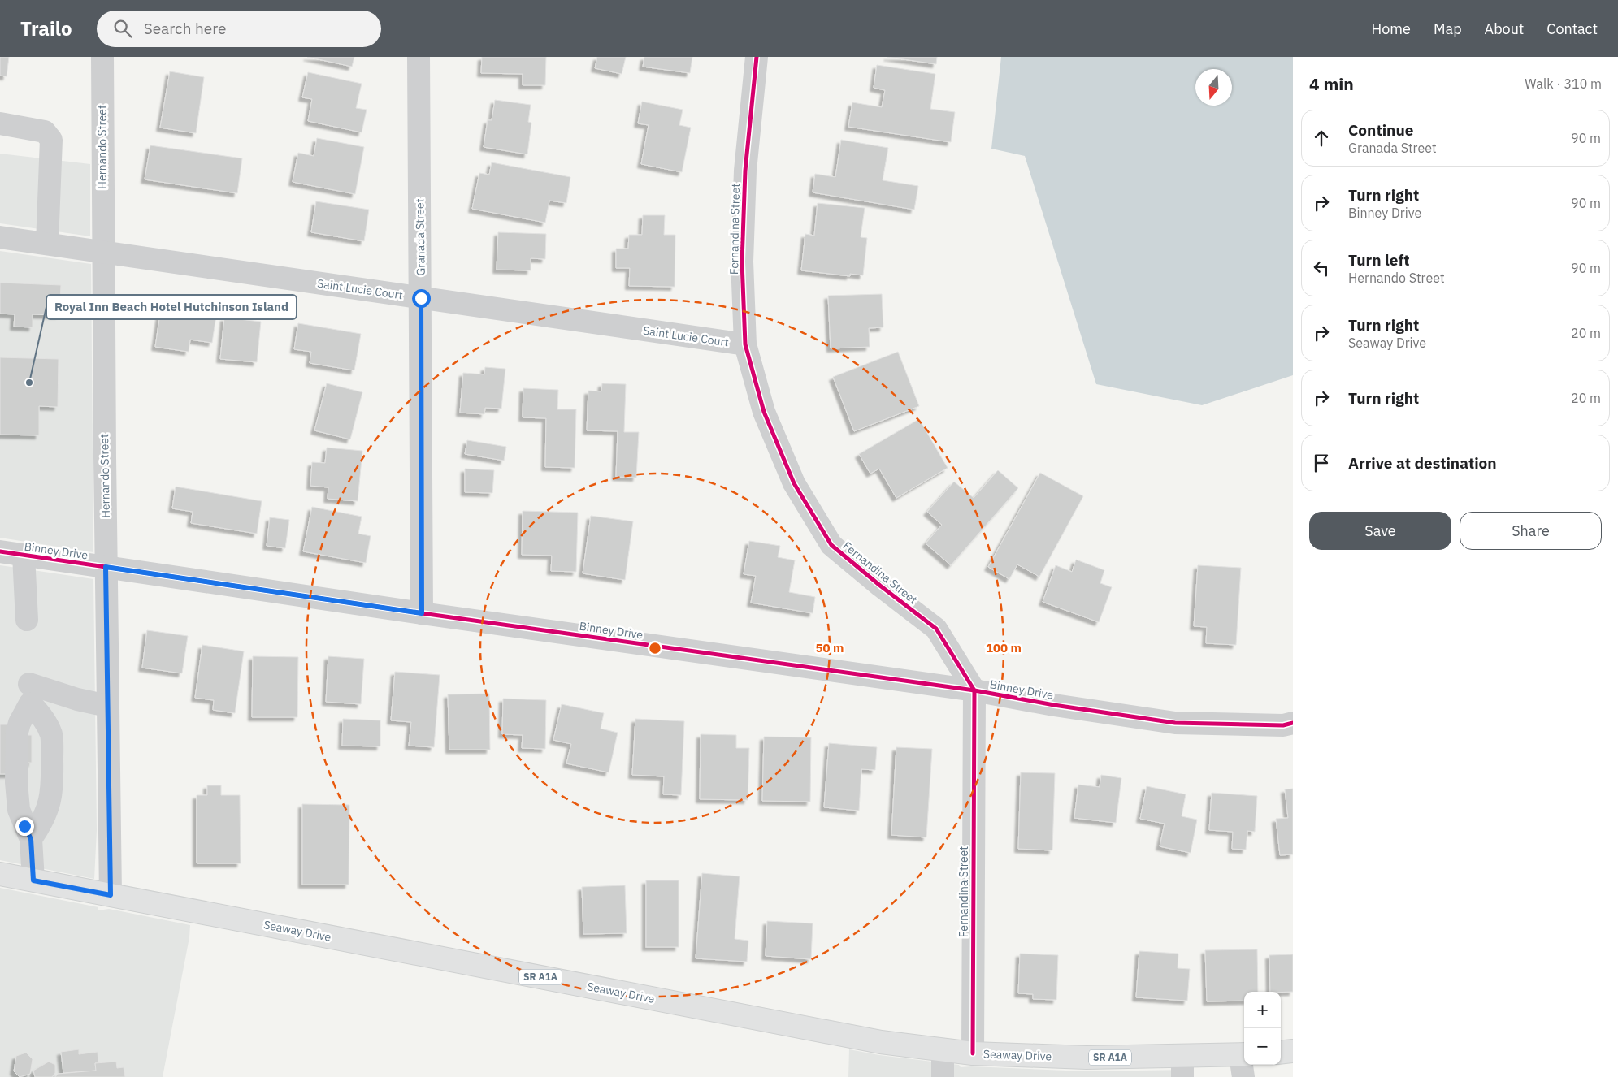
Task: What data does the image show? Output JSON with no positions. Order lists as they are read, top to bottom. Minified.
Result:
{"streets":{"main road":["Seaway Drive","SR A1A"],"street":["Hernando Street","Fernandina Street","Granada Street","Saint Lucie Court","Binney Drive"]},"crossings":[["Hernando Street","Saint Lucie Court"],["Hernando Street","Binney Drive"],["Hernando Street","Seaway Drive"],["Fernandina Street","Saint Lucie Court"],["Fernandina Street","Binney Drive"],["Fernandina Street","Seaway Drive"],["Granada Street","Saint Lucie Court"],["Granada Street","Binney Drive"]],"places":["Royal Inn Beach Hotel Hutchinson Island"],"north":"bottom","page":{"header":"Trailo","search":"Search here","nav":["Home","Map","About","Contact"],"heading":["4 min","Walk · 310 m"],"list":[["Continue","Granada Street","90 m"],["Turn right","Binney Drive","90 m"],["Turn left","Hernando Street","90 m"],["Turn right","Seaway Drive","20 m"],["Turn right","20 m"],"Arrive at destination"],"buttons":["Save","Share"],"map_buttons":["+","−"]},"rings":["50 m","100 m"]}
